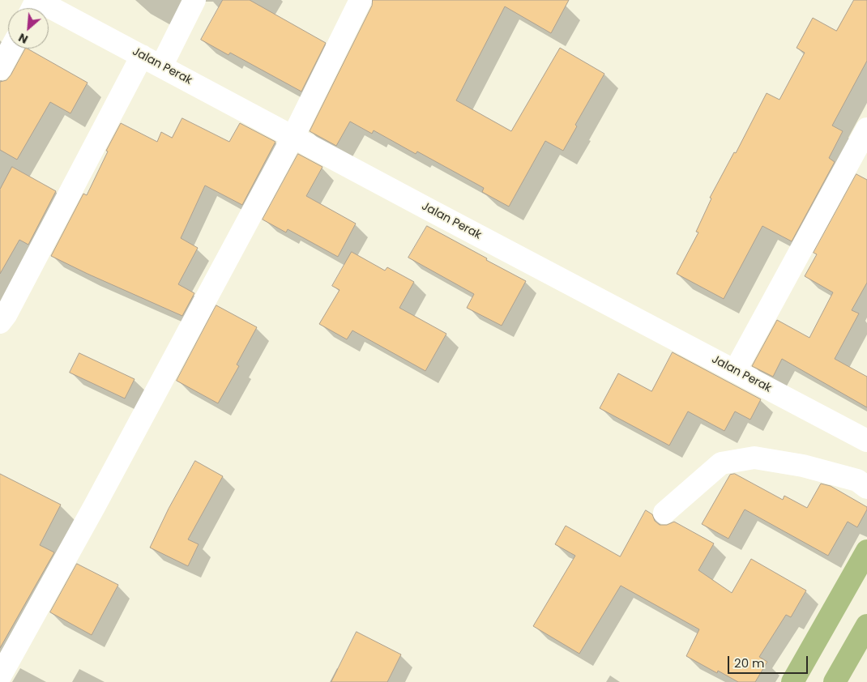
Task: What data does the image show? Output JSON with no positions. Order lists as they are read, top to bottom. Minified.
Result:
{"streets":{"street":["Jalan Perak"]},"scale_bar":"20 m","north":"bottom left"}
